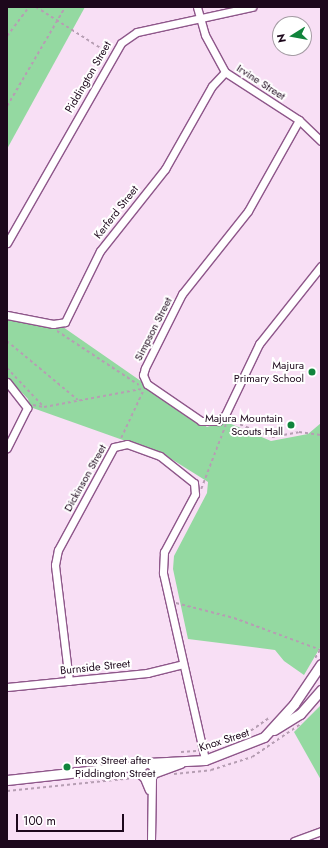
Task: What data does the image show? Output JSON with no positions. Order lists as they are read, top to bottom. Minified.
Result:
{"streets":{"street":["Piddington Street","Irvine Street","Kerferd Street","Simpson Street","Dickinson Street","Burnside Street","Knox Street"]},"crossings":[["Piddington Street","Irvine Street"],["Irvine Street","Kerferd Street"],["Irvine Street","Simpson Street"],["Dickinson Street","Burnside Street"]],"places":["Majura Primary School","Majura Mountain Scouts Hall","Knox Street after Piddington Street"],"scale_bar":"100 m","north":"left"}
